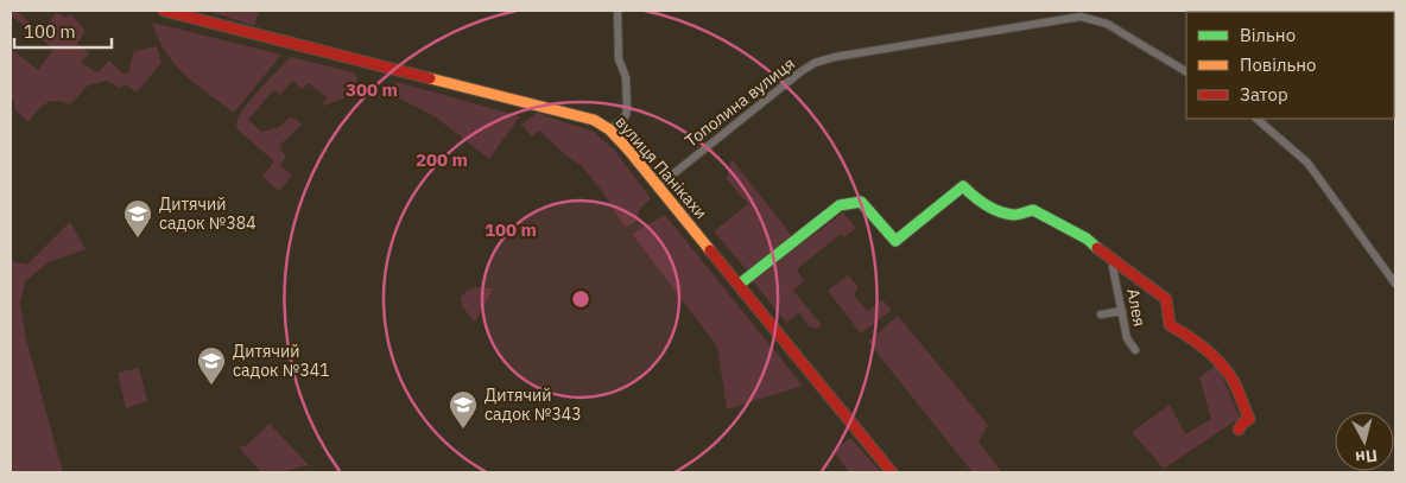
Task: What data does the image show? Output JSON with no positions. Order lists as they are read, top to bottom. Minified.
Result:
{"streets":{"street":["Тополина вулиця","вулиця Панікахи","Алея"]},"crossings":[["Тополина вулиця","вулиця Панікахи"]],"places":{"school or university":["Дитячий садок №384","Дитячий садок №341","Дитячий садок №343"]},"legend":["Вільно","Повільно","Затор"],"scale_bar":"100 m","north":"bottom","rings":["300 m","200 m","100 m"]}
